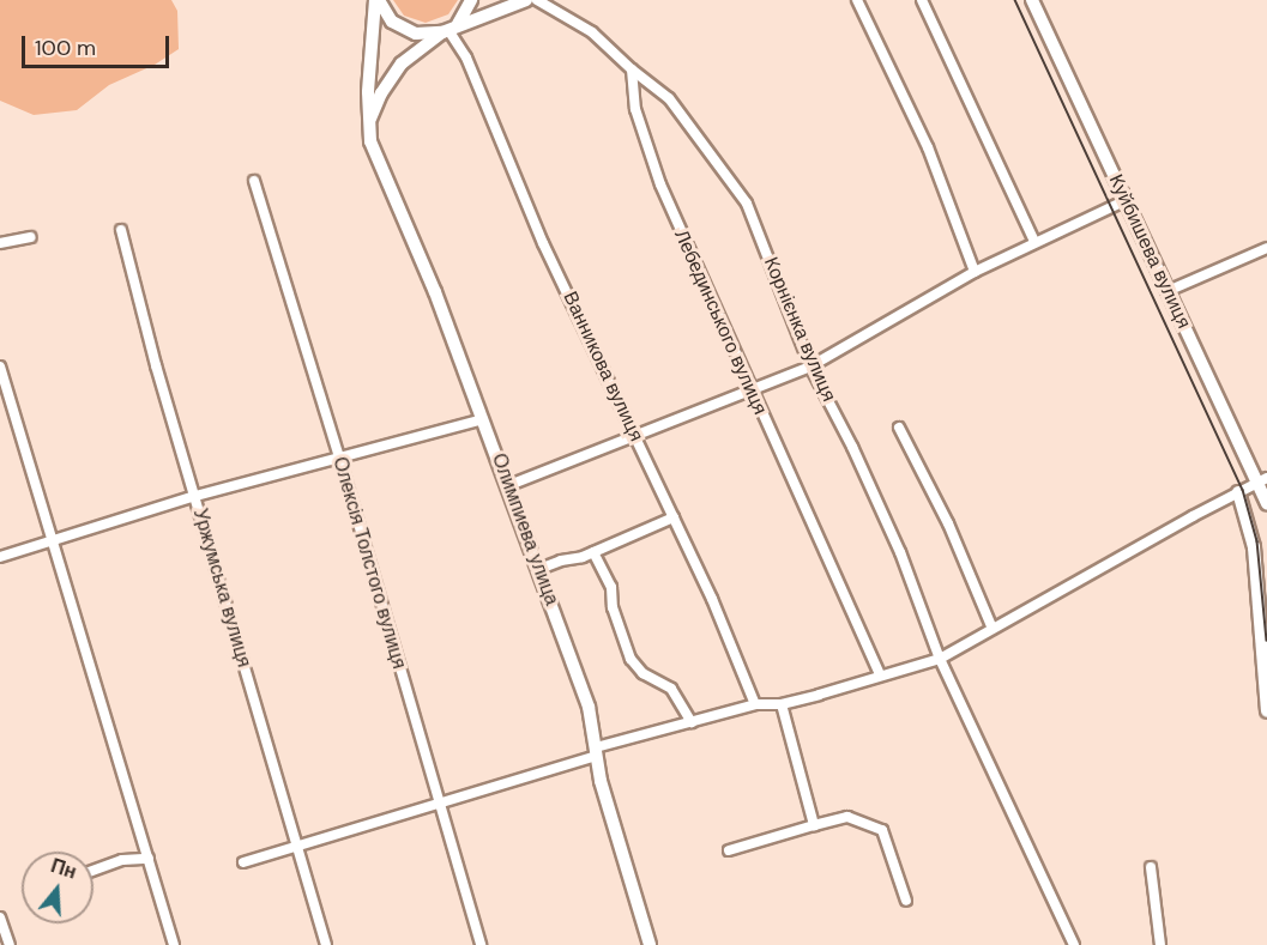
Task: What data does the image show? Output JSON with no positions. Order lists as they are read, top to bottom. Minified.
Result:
{"streets":{"main road":["Куйбишева вулиця","Олимпиева улица"],"street":["Лебединського вулиця","Корнієнка вулиця","Ванникова вулиця","Олексія Толстого вулиця","Уржумська вулиця"]},"crossings":[["Лебединського вулиця","Корнієнка вулиця"]],"scale_bar":"100 m","north":"top"}
